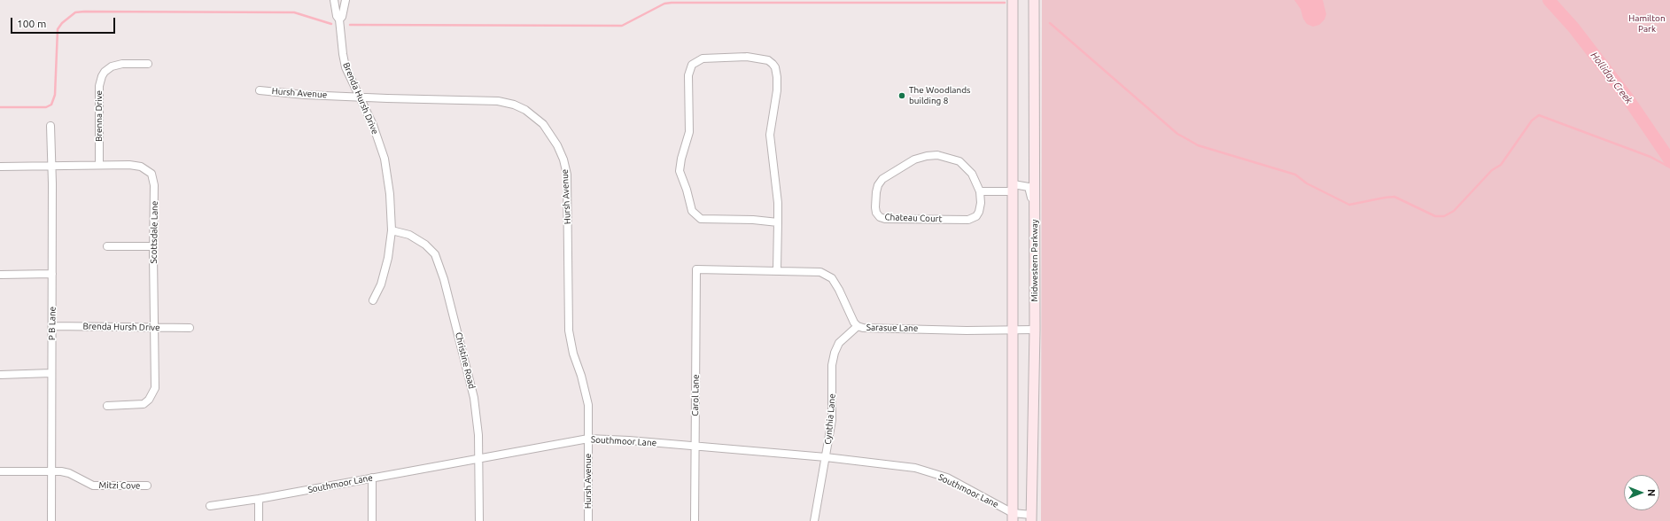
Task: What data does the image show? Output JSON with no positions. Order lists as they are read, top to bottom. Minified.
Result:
{"streets":{"main road":["Midwestern Parkway"],"street":["Hursh Avenue","Brenda Hursh Drive","Brenna Drive","Chateau Court","Scottsdale Lane","P B Lane","Sarasue Lane","Christine Road","Carol Lane","Cynthia Lane","Southmoor Lane","Mitzi Cove"]},"crossings":[["Hursh Avenue","Brenda Hursh Drive"],["Hursh Avenue","Southmoor Lane"],["Brenda Hursh Drive","Scottsdale Lane"],["Brenda Hursh Drive","P B Lane"],["Brenda Hursh Drive","Christine Road"],["Brenna Drive","Scottsdale Lane"],["Scottsdale Lane","P B Lane"],["Midwestern Parkway","Sarasue Lane"],["Midwestern Parkway","Southmoor Lane"],["P B Lane","Mitzi Cove"],["Sarasue Lane","Carol Lane"],["Sarasue Lane","Cynthia Lane"],["Christine Road","Southmoor Lane"],["Carol Lane","Southmoor Lane"],["Cynthia Lane","Southmoor Lane"]],"water":["Holliday Creek"],"parks":["Hamilton Park"],"places":["The Woodlands building 8"],"scale_bar":"100 m","north":"right"}
